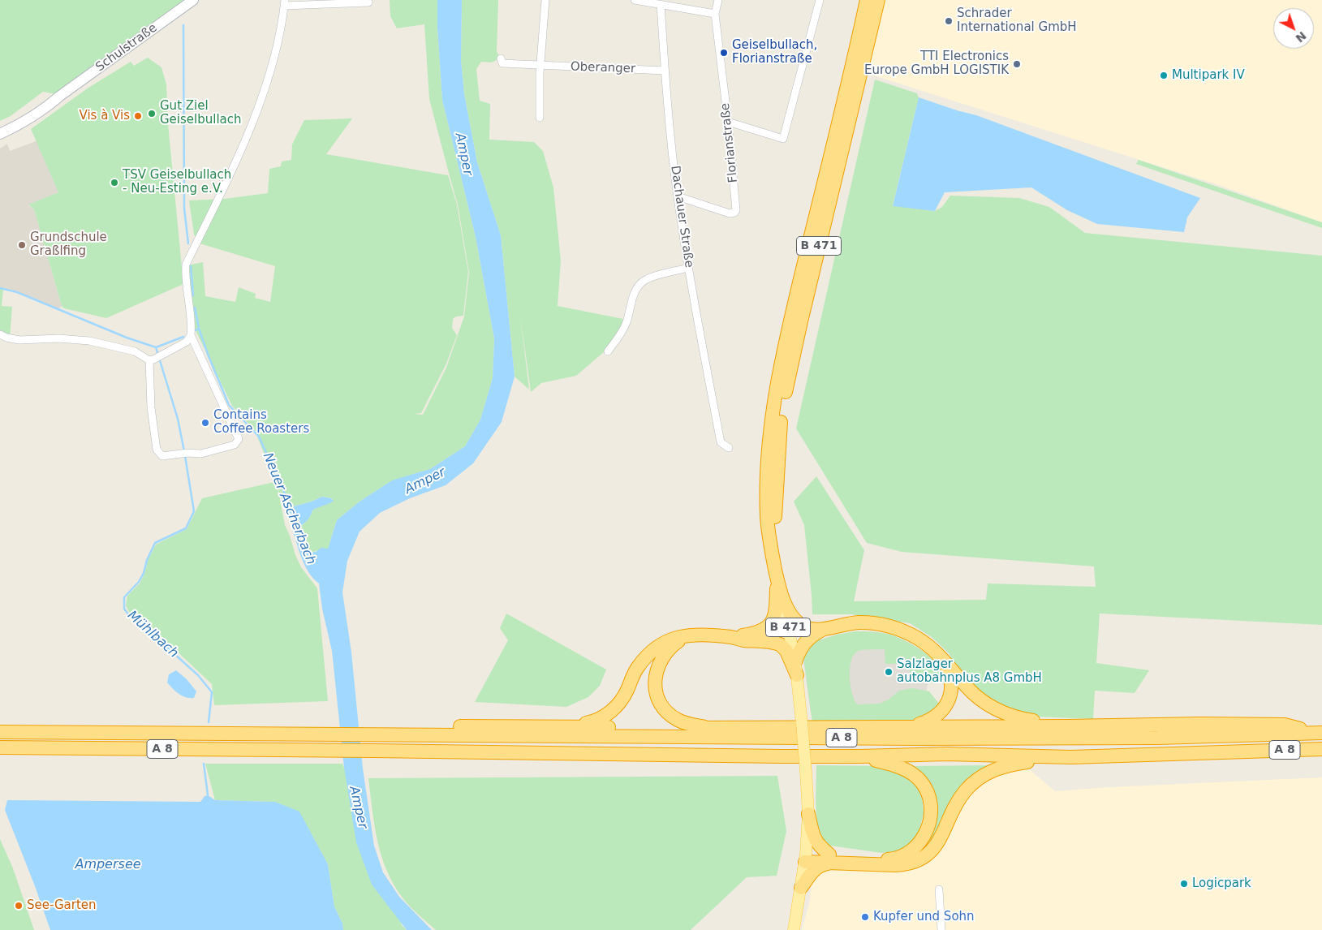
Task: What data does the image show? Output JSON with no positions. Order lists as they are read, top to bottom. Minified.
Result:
{"streets":{"highway":["B 471","A 8"],"street":["Schulstraße","Oberanger","Florianstraße","Dachauer Straße"]},"crossings":[["Oberanger","Dachauer Straße"],["Florianstraße","Dachauer Straße"]],"water":["Amper","Neuer Ascherbach","Mühlbach","Ampersee"],"places":["Schrader International GmbH","Geiselbullach, Florianstraße","TTI Electronics Europe GmbH LOGISTIK","Multipark IV","Gut Ziel Geiselbullach","Vis à Vis","TSV Geiselbullach - Neu-Esting e.V.","Grundschule Graßlfing","Contains Coffee Roasters","Salzlager autobahnplus A8 GmbH","Logicpark","See-Garten","Kupfer und Sohn"],"north":"bottom right"}
